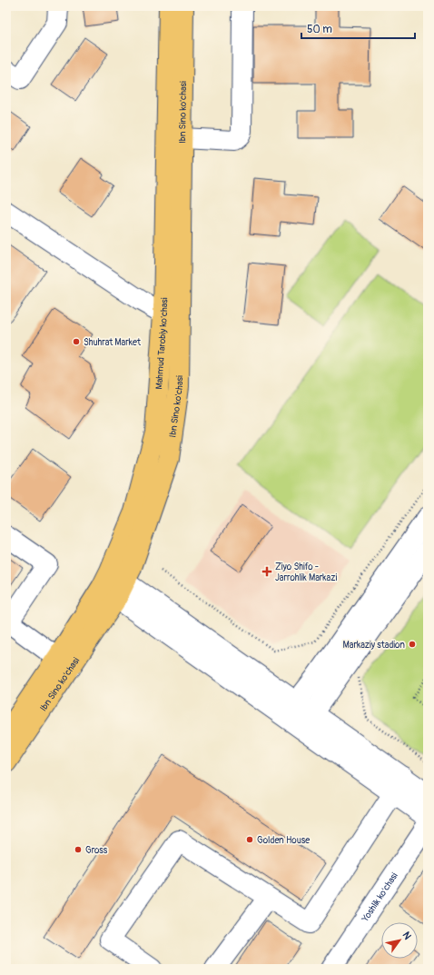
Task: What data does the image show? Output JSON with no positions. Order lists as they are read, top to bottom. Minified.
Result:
{"streets":{"main road":["Ibn Sino ko'chasi","Mahmud Tarobiy ko'chasi"],"street":["Yoshlik ko'chasi"]},"crossings":[["Ibn Sino ko'chasi","Mahmud Tarobiy ko'chasi"]],"places":{"other":["Shuhrat Market","Markaziy stadion","Golden House","Gross"],"health":["Ziyo Shifo - Jarrohlik Markazi"]},"scale_bar":"50 m","north":"top right"}
